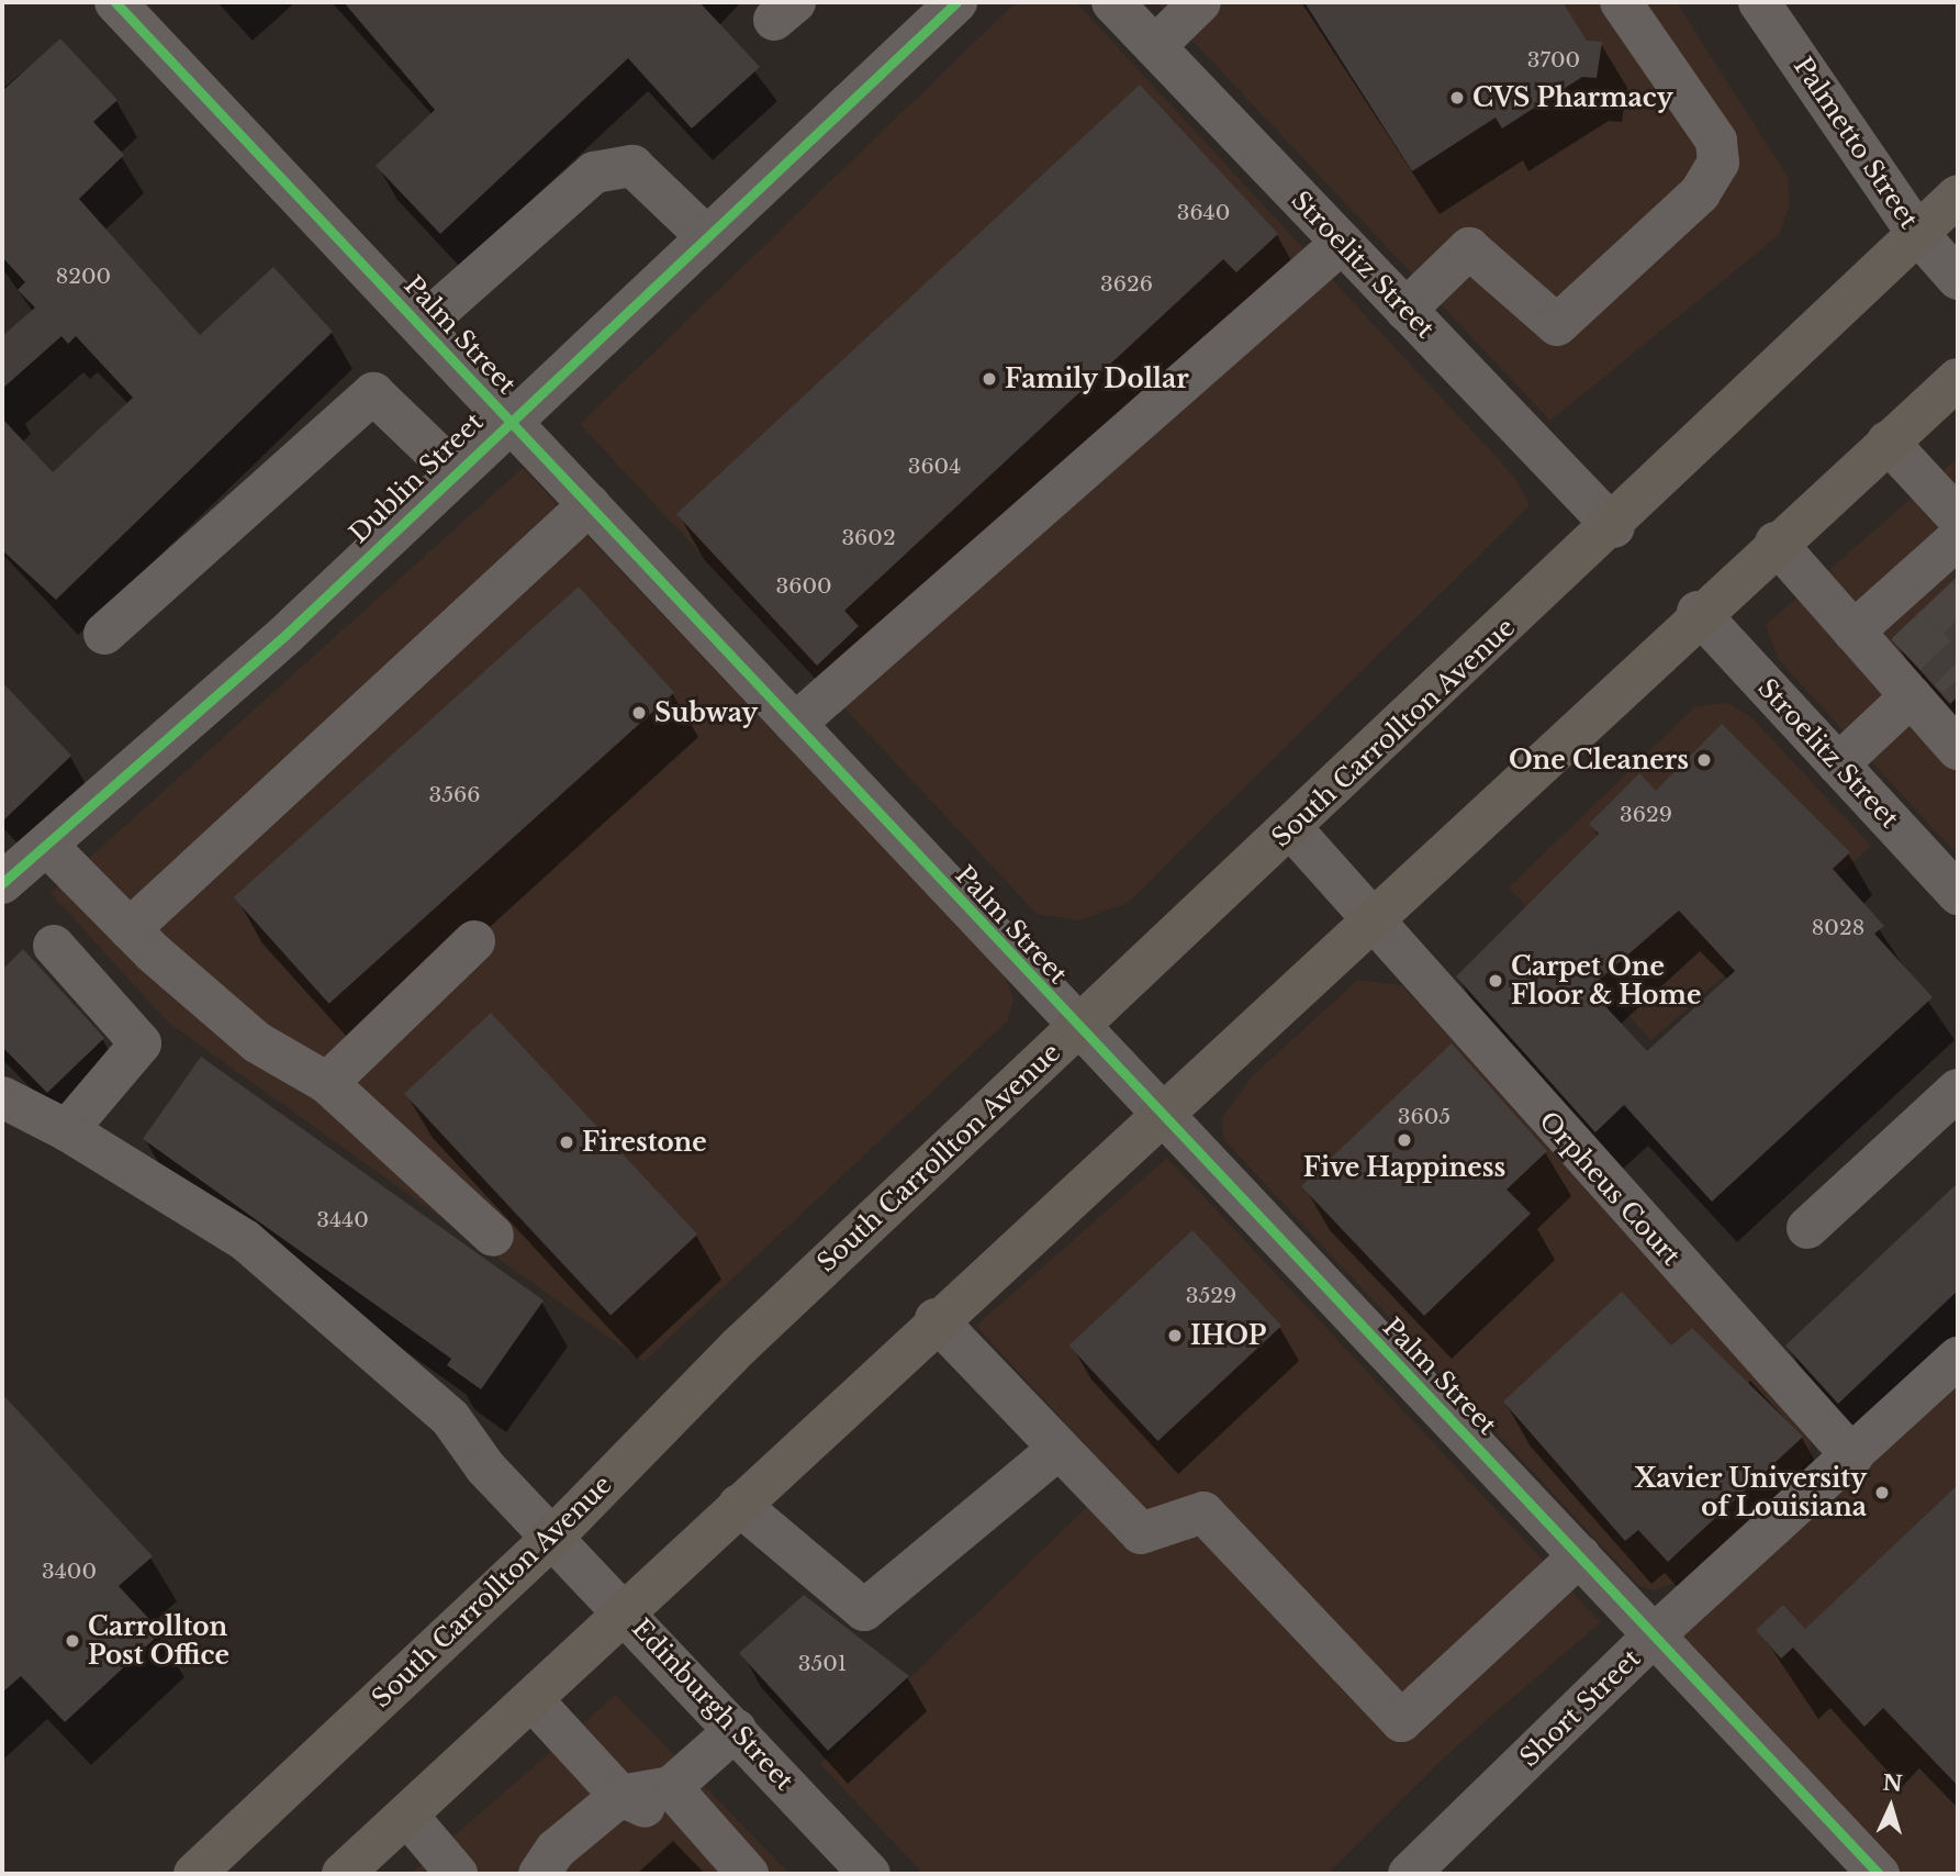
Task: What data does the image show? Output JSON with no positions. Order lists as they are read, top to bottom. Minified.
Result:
{"streets":{"main road":["South Carrollton Avenue"],"street":["Palmetto Street","Stroelitz Street","Palm Street","Dublin Street","Orpheus Court","Edinburgh Street","Short Street"]},"crossings":[["Palmetto Street","South Carrollton Avenue"],["Stroelitz Street","South Carrollton Avenue"],["Palm Street","Dublin Street"],["Palm Street","South Carrollton Avenue"],["Palm Street","Short Street"],["South Carrollton Avenue","Orpheus Court"],["South Carrollton Avenue","Edinburgh Street"],["Orpheus Court","Short Street"]],"places":["CVS Pharmacy","Family Dollar","Subway","One Cleaners","Carpet One Floor & Home","Five Happiness","Firestone","IHOP","Xavier University of Louisiana","Carrollton Post Office"],"house_numbers":["3700","3640","8200","3626","3604","3602","3600","3566","3629","8028","3605","3440","3529","3400","3501"],"north":"top"}
